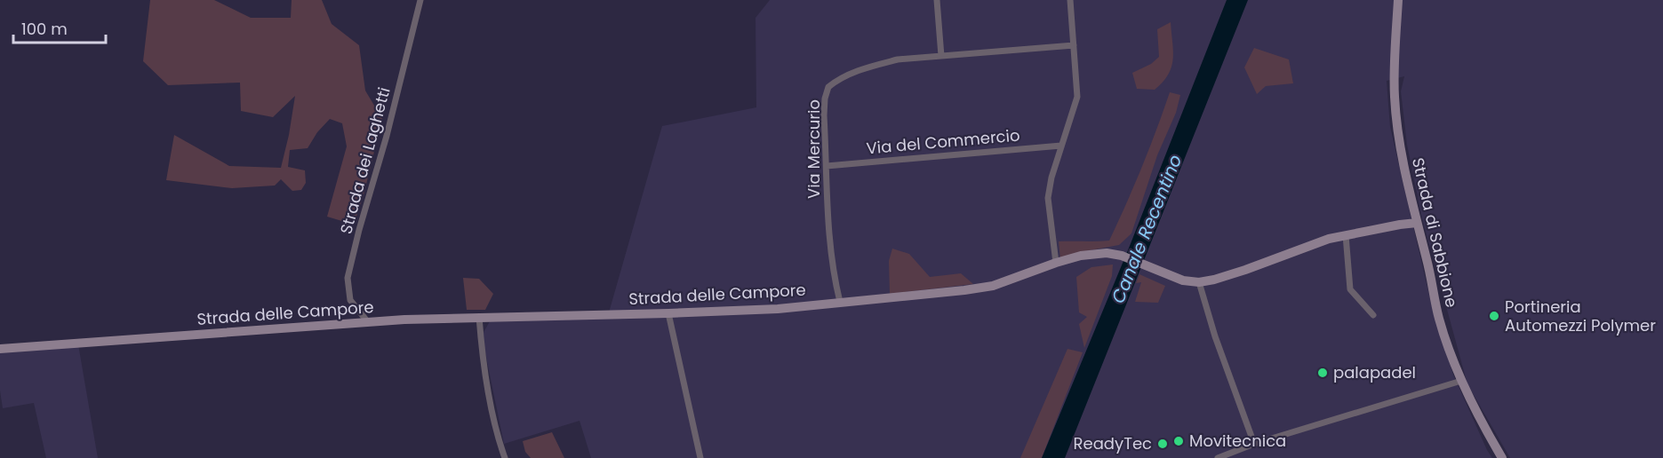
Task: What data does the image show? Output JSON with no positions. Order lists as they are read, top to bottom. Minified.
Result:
{"streets":{"street":["Via del Commercio","Via Mercurio","Strada dei Laghetti","Strada di Sabbione","Strada delle Campore"]},"crossings":[["Via del Commercio","Via Mercurio"],["Via Mercurio","Strada delle Campore"],["Strada dei Laghetti","Strada delle Campore"],["Strada di Sabbione","Strada delle Campore"]],"water":["Canale Recentino"],"places":["Portineria Automezzi Polymer","palapadel","Movitecnica","ReadyTec"],"scale_bar":"100 m"}
